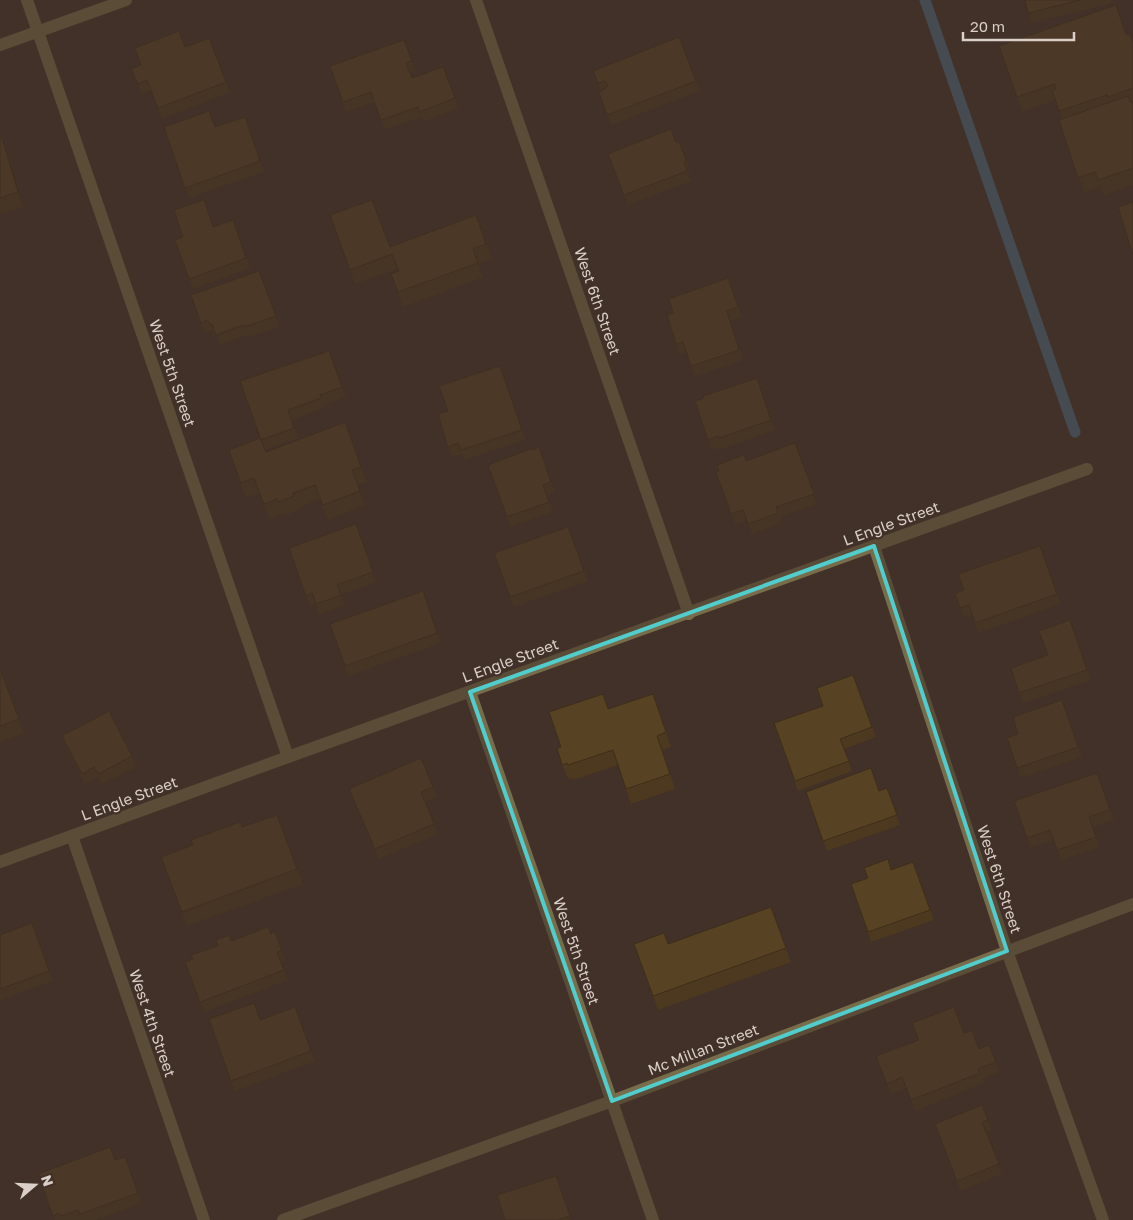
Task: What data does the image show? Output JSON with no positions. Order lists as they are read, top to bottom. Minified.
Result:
{"streets":{"street":["West 6th Street","West 5th Street","L Engle Street","West 4th Street","Mc Millan Street"]},"crossings":[["West 6th Street","L Engle Street"],["West 6th Street","Mc Millan Street"],["West 5th Street","L Engle Street"],["West 5th Street","Mc Millan Street"],["L Engle Street","West 4th Street"]],"scale_bar":"20 m","north":"right"}
